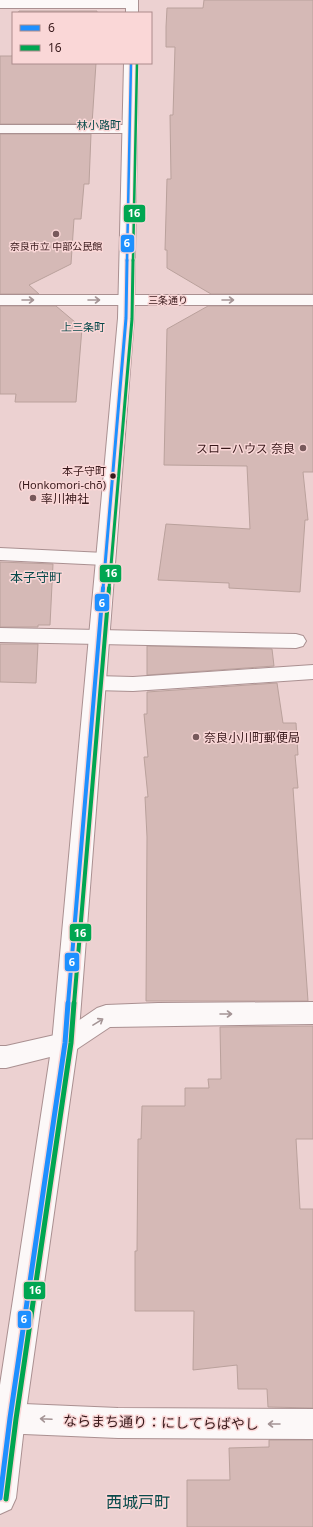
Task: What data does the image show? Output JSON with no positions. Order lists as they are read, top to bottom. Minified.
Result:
{"streets":{"street":["三条通り","ならまち通り：にしてらばやし"]},"one_way":["ならまち通り：にしてらばやし"],"districts":["林小路町","上三条町","本子守町","西城戸町"],"places":["奈良市立 中部公民館","スローハウス 奈良","本子守町 (Honkomori-chō)","率川神社","奈良小川町郵便局"],"lines":["transit line 6","transit line 16"],"legend":["6","16"]}
